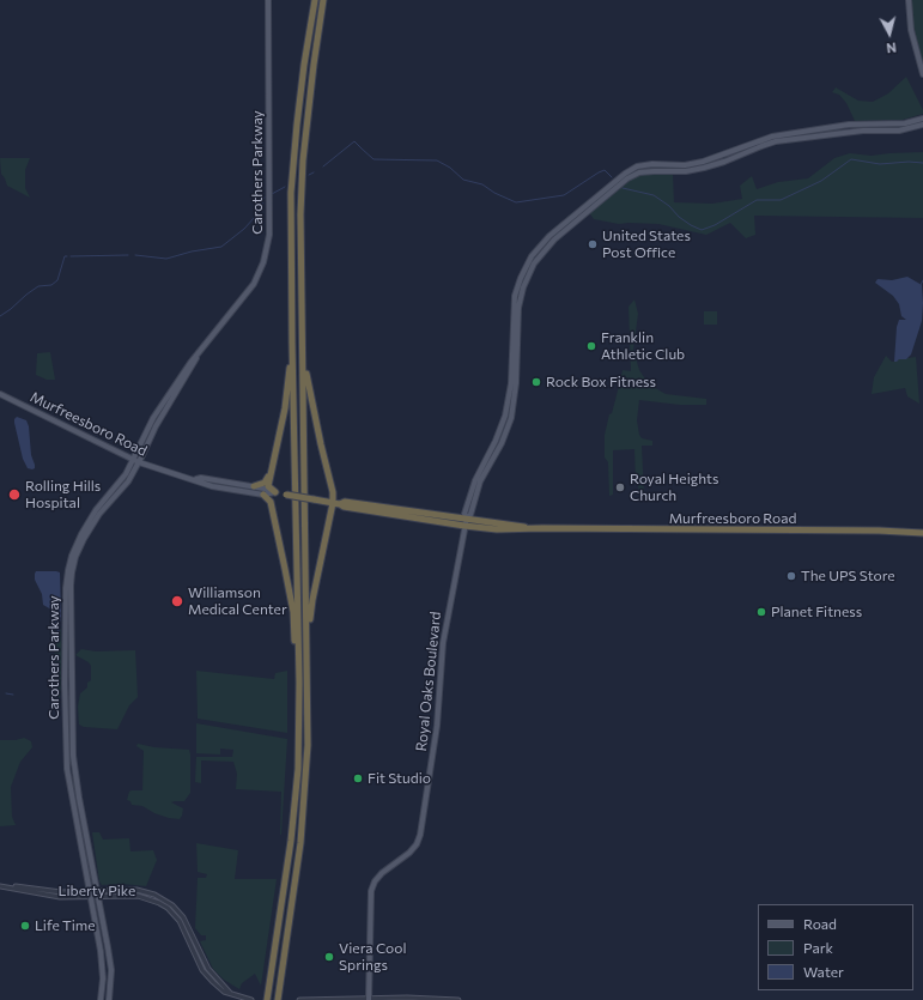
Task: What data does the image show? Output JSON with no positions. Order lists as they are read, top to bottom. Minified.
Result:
{"streets":{"highway":["Murfreesboro Road"],"main road":["Carothers Parkway","Royal Oaks Boulevard"],"street":["Liberty Pike"]},"crossings":[["Carothers Parkway","Murfreesboro Road"],["Carothers Parkway","Liberty Pike"],["Murfreesboro Road","Royal Oaks Boulevard"]],"places":["United States Post Office","Franklin Athletic Club","Rock Box Fitness","Royal Heights Church","Rolling Hills Hospital","The UPS Store","Williamson Medical Center","Planet Fitness","Fit Studio","Life Time","Viera Cool Springs"],"legend":["Road","Park","Water"],"north":"bottom"}
